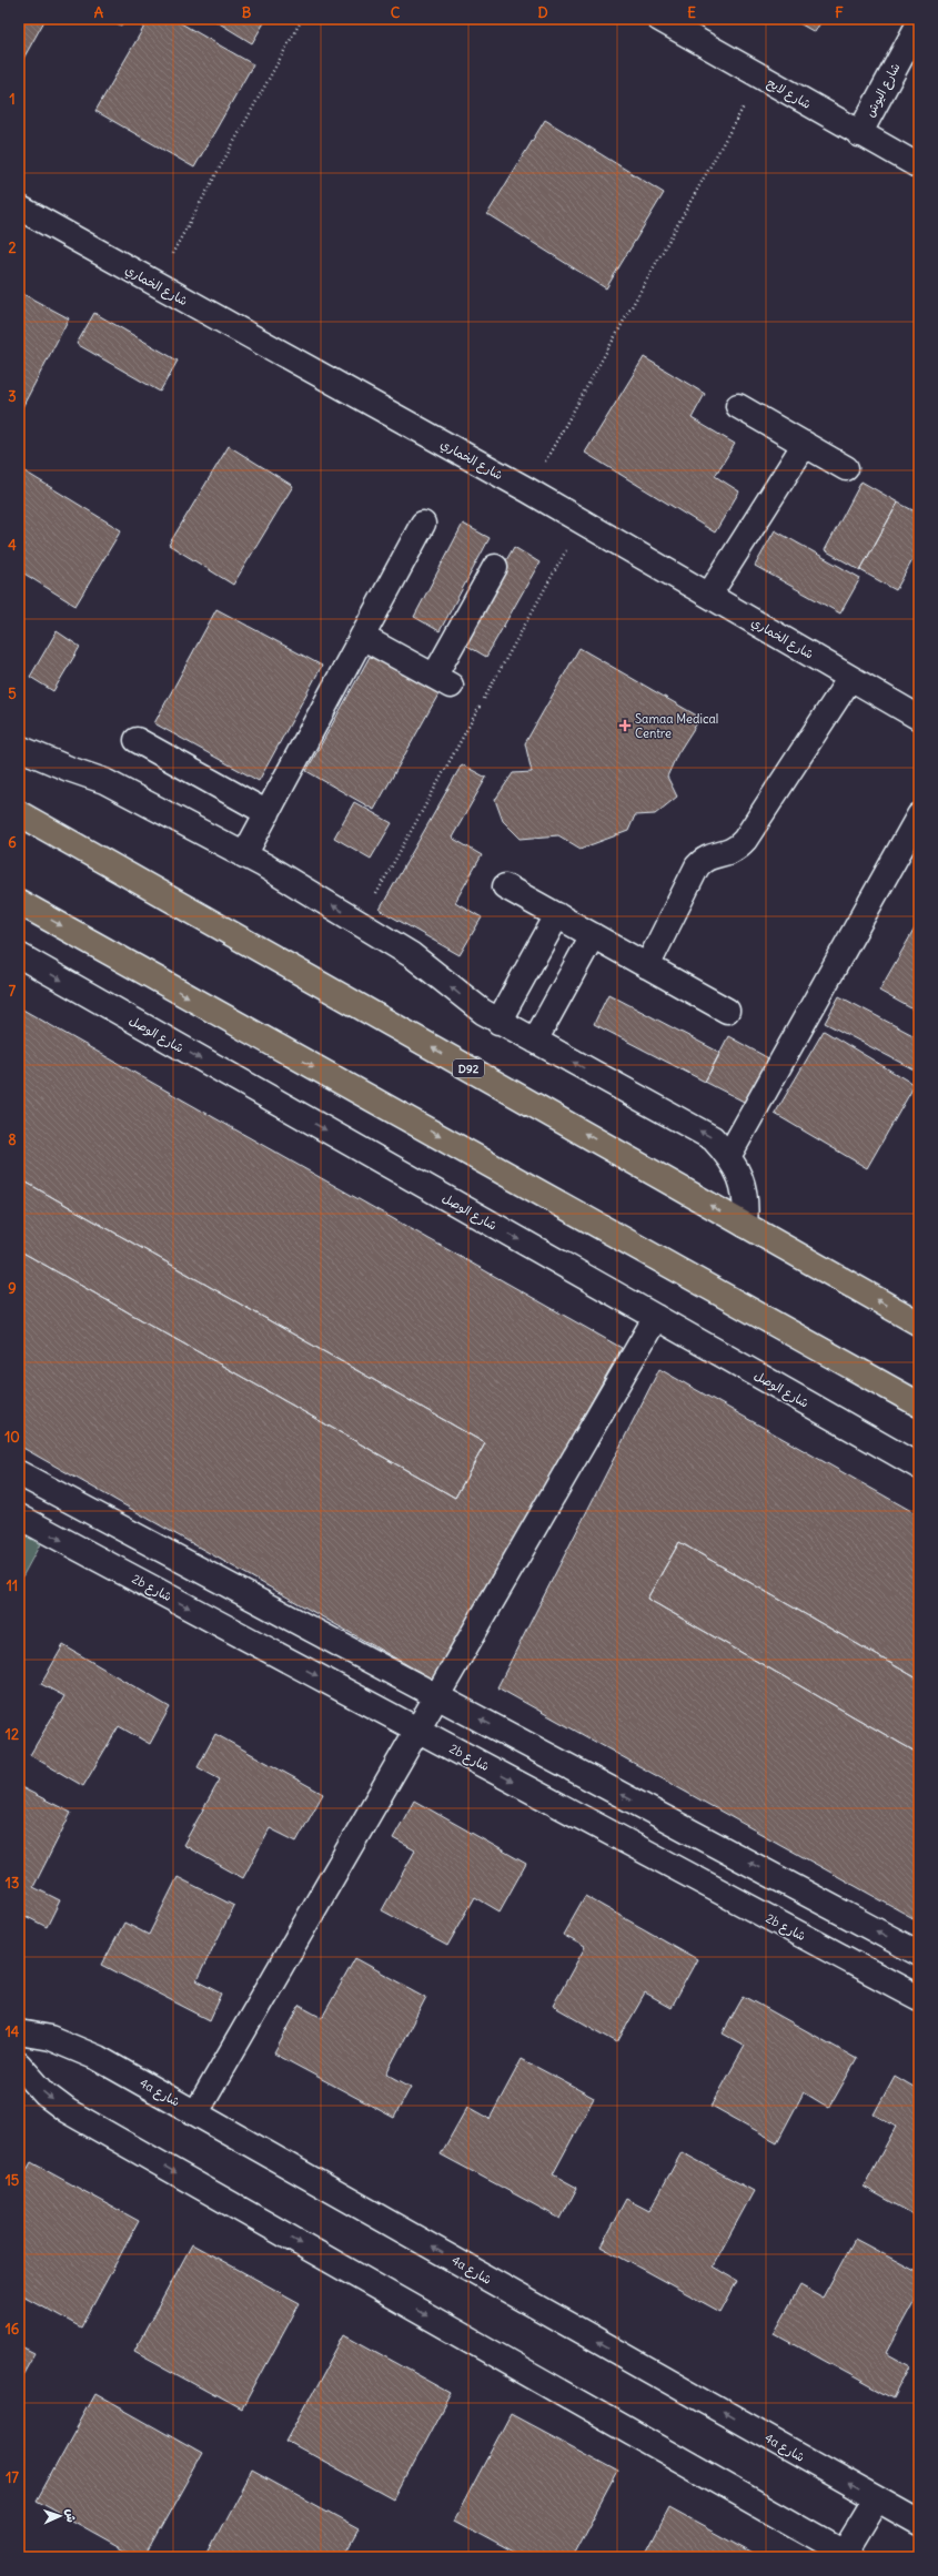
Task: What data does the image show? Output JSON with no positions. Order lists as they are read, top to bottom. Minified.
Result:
{"streets":{"main road":["D92"],"street":["شارع اليوش","شارع لايح","شارع الخماري","شارع الوصل","2b شارع","4a شارع"]},"crossings":[["شارع اليوش","شارع لايح"]],"places":{"health":["Samaa Medical Centre"]},"north":"right","grid":{"columns":["A","B","C","D","E","F"],"rows":["1","2","3","4","5","6","7","8","9","10","11","12","13","14","15","16","17"]}}
